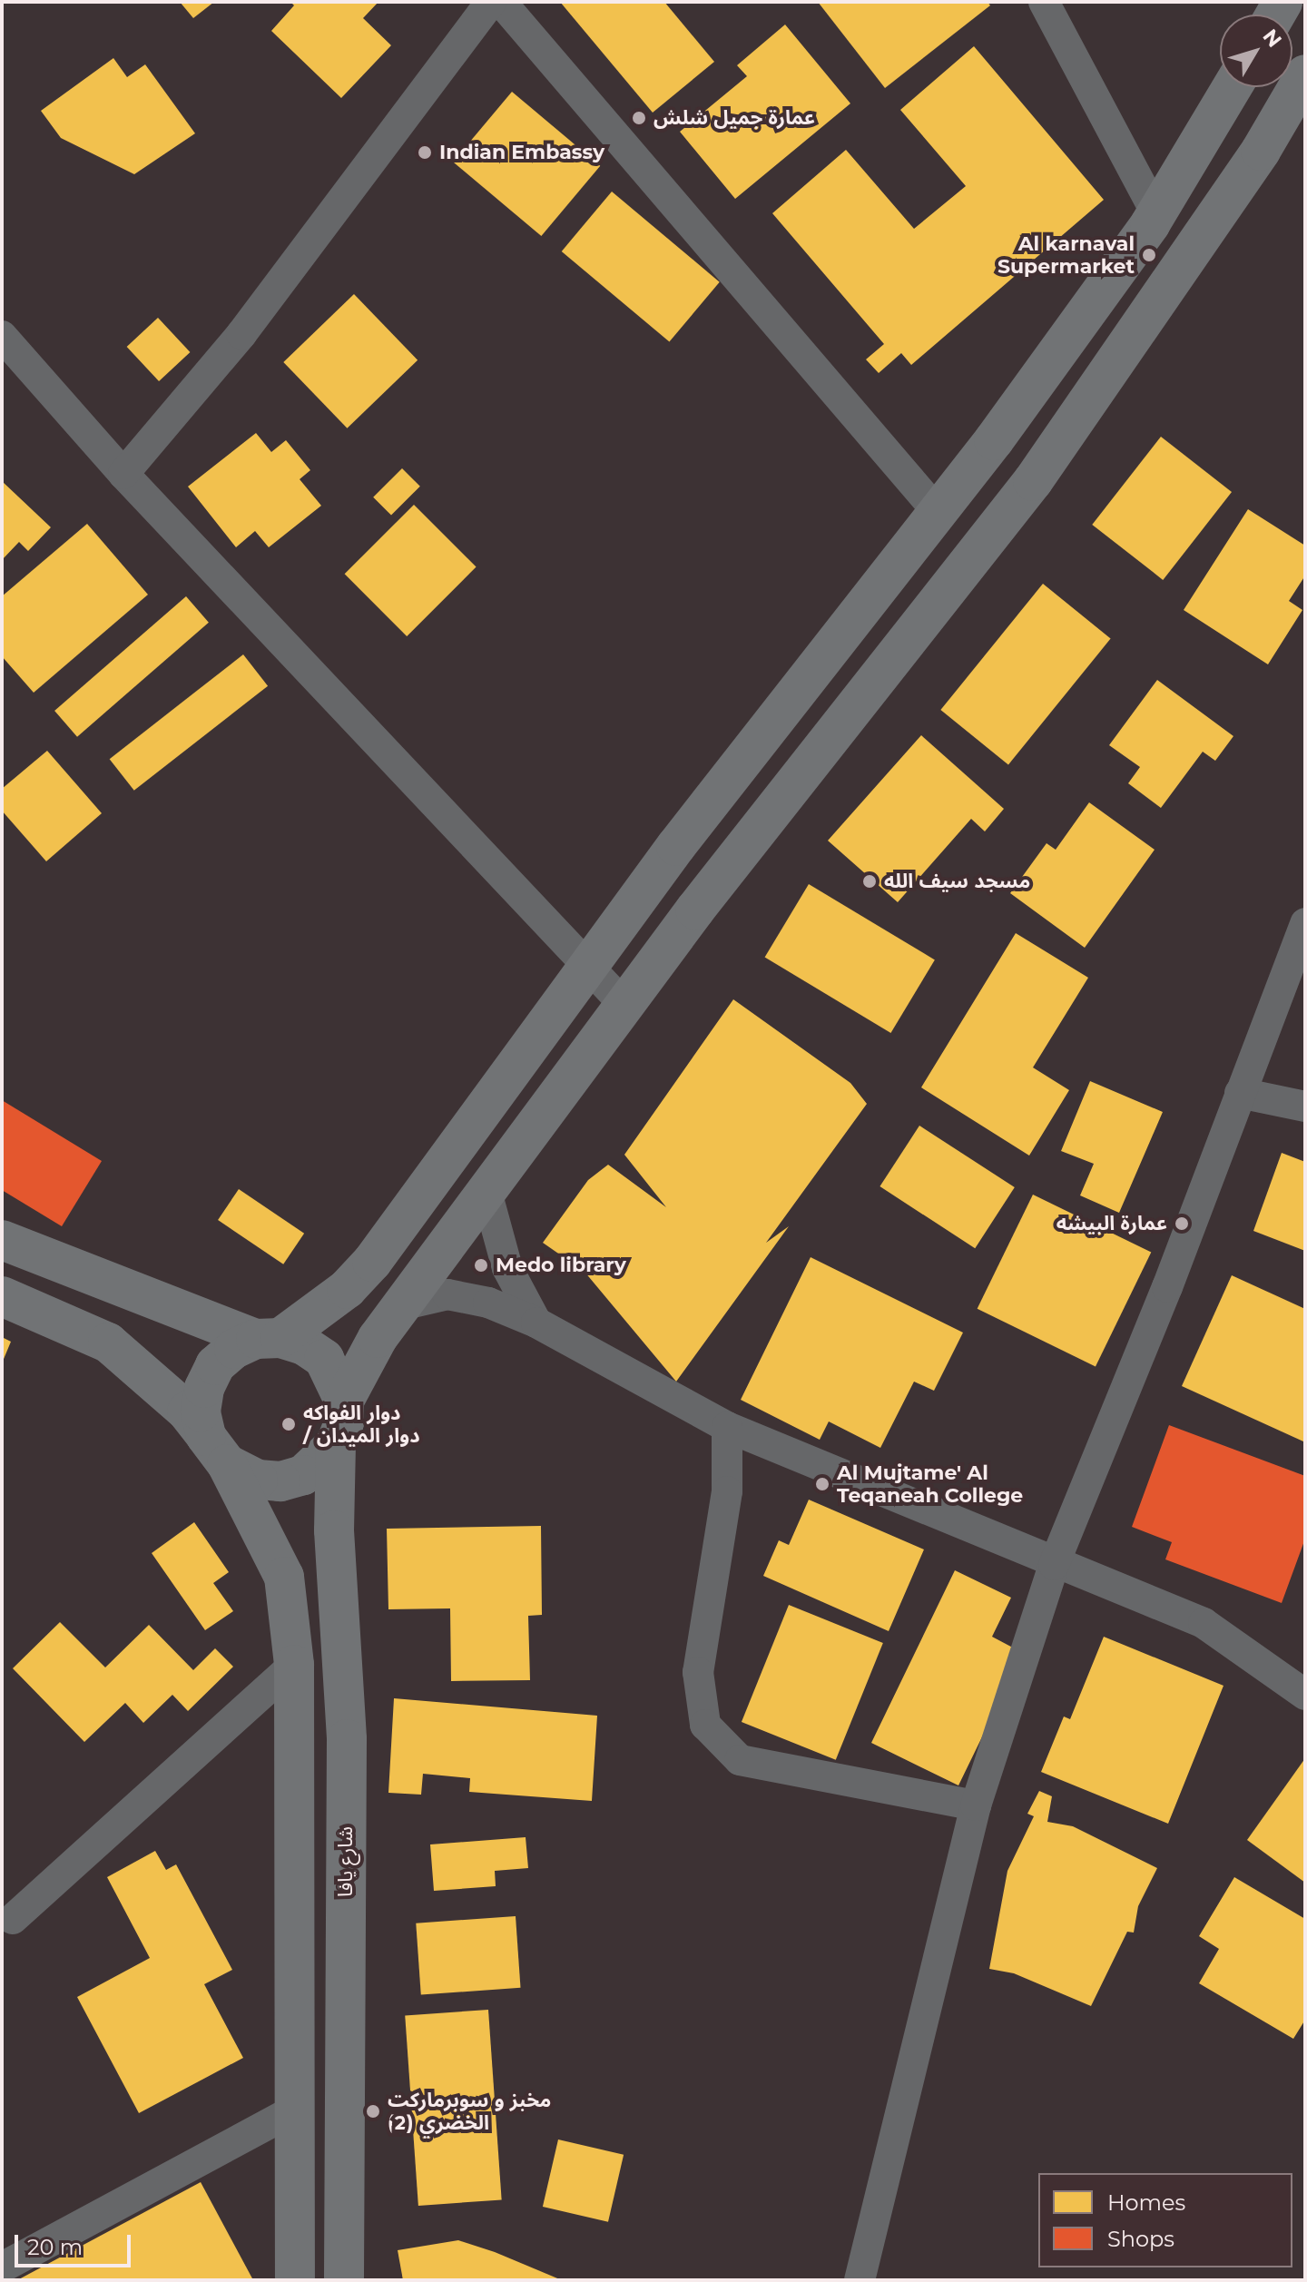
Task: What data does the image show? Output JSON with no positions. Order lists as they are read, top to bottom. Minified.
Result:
{"streets":{"main road":["شارع يافا"]},"places":["عمارة جميل شلش","Indian Embassy","Al karnaval Supermarket","مسجد سيف الله","عمارة البيشه","Medo library","دوار الفواكه / دوار الميدان","Al Mujtame' Al Teqaneah College","مخبز و سوبرماركت الخضري (2)"],"legend":["Homes","Shops"],"scale_bar":"20 m","north":"top right"}
